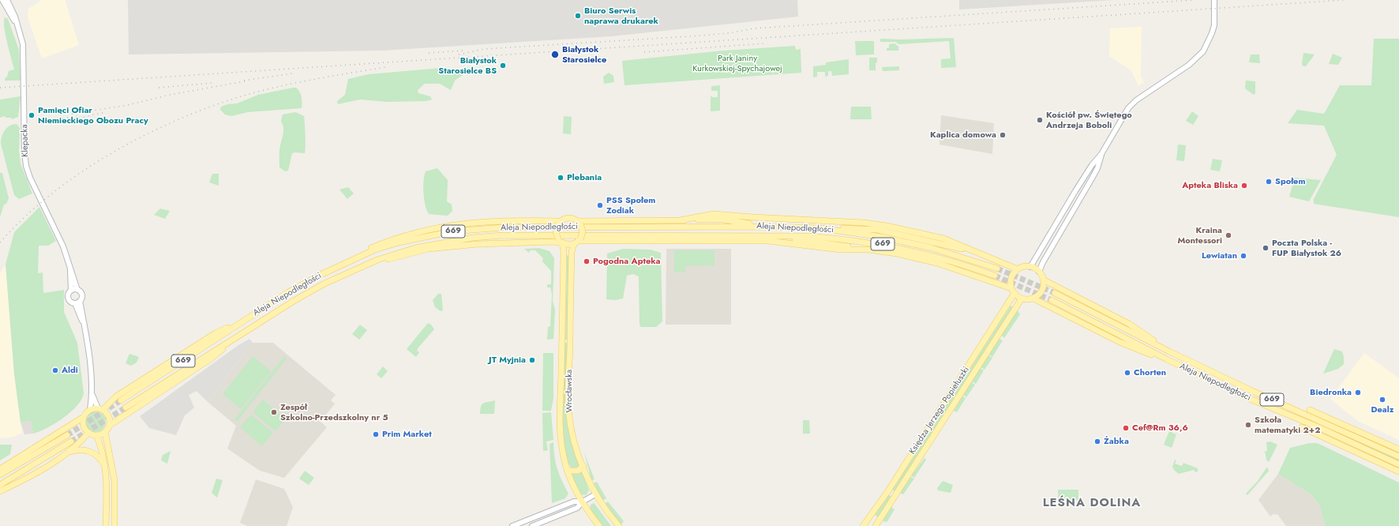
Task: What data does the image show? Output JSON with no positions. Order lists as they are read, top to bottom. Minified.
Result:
{"streets":{"main road":["Aleja Niepodległości","669","Wrocławska","Księdza Jerzego Popiełuszki"],"street":["Klepacka"]},"districts":["LEŚNA DOLINA"],"parks":["Park Janiny Kurkowskiej-Spychajowej"],"places":["Biuro Serwis naprawa drukarek","Białystok Starosielce","Białystok Starosielce BS","Pamięci Ofiar Niemieckiego Obozu Pracy","Kościół pw. Świętego Andrzeja Boboli","Kaplica domowa","Plebania","Społem","Apteka Bliska","PSS Społem Zodiak","Kraina Montessori","Poczta Polska - FUP Białystok 26","Lewiatan","Pogodna Apteka","JT Myjnia","Aldi","Chorten","Biedronka","Dealz","Zespół Szkolno-Przedszkolny nr 5","Szkoła matematyki 2+2","Cef@Rm 36,6","Prim Market","Żabka"]}
